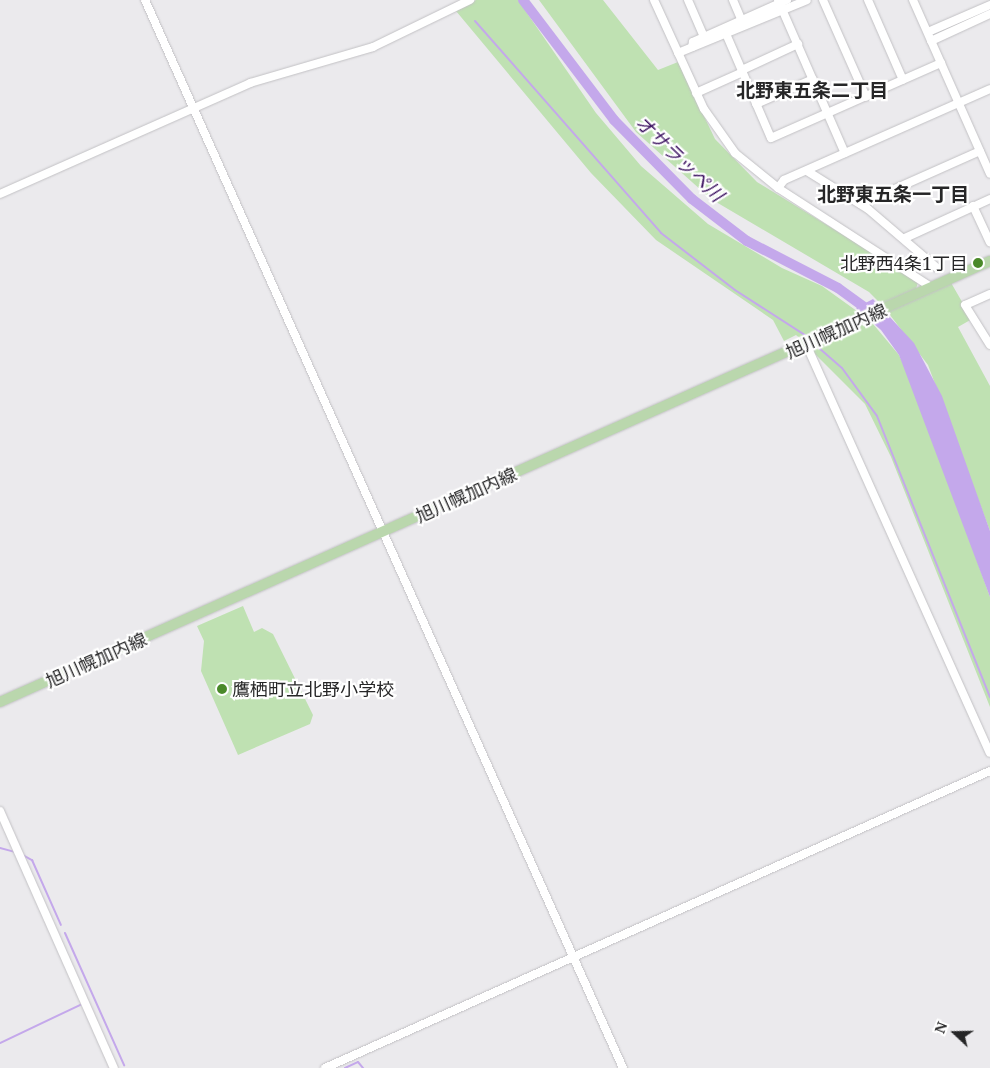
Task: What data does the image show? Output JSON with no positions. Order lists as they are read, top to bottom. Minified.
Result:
{"streets":{"main road":["旭川幌加内線"]},"districts":["北野東五条二丁目","北野東五条一丁目"],"water":["オサラッペ川"],"places":["北野西4条1丁目","鷹栖町立北野小学校"],"north":"left"}
